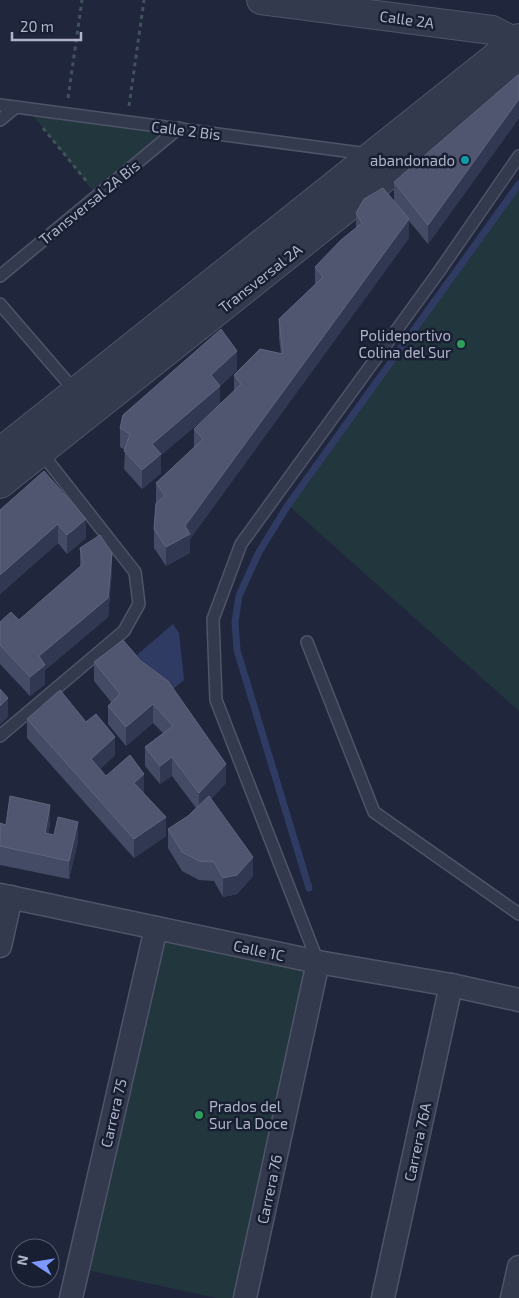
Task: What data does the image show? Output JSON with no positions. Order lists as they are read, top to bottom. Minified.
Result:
{"streets":{"street":["Calle 2A","Transversal 2A","Calle 1C","Carrera 75","Carrera 76A","Carrera 76"],"lane":["Calle 2 Bis","Transversal 2A Bis"]},"crossings":[["Calle 2A","Transversal 2A"],["Calle 2 Bis","Transversal 2A Bis"],["Calle 2 Bis","Transversal 2A"],["Calle 1C","Carrera 75"],["Calle 1C","Carrera 76A"],["Calle 1C","Carrera 76"]],"places":["abandonado","Polideportivo Colina del Sur","Prados del Sur La Doce"],"scale_bar":"20 m","north":"left"}
